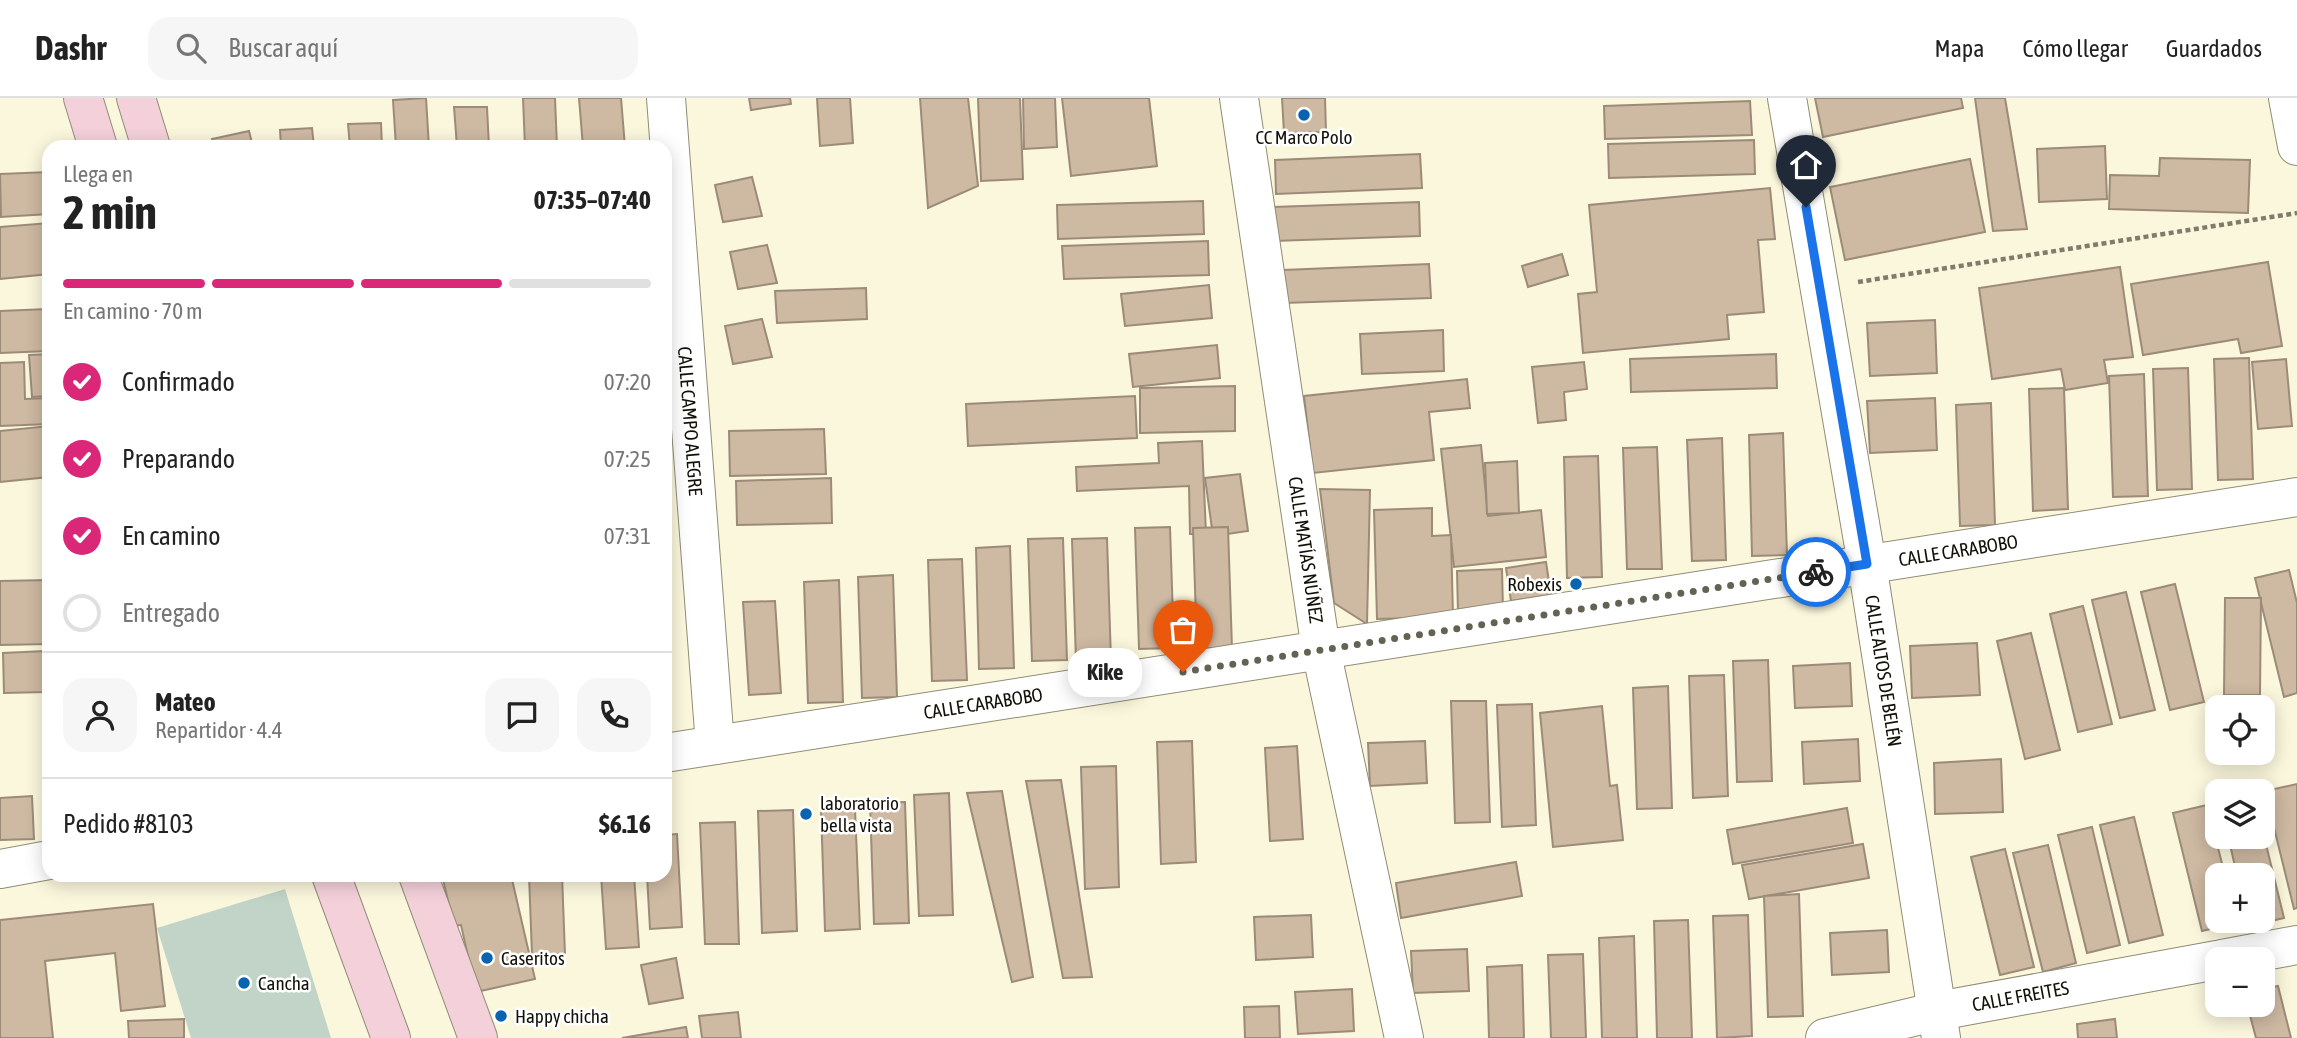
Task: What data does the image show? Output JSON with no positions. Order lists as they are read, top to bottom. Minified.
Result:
{"streets":{"street":["CALLE CAMPO ALEGRE","CALLE MATÍAS NÚÑEZ","CALLE CARABOBO","CALLE ALTOS DE BELÉN","CALLE FREITES"]},"crossings":[["CALLE CAMPO ALEGRE","CALLE CARABOBO"],["CALLE MATÍAS NÚÑEZ","CALLE CARABOBO"],["CALLE CARABOBO","CALLE ALTOS DE BELÉN"],["CALLE ALTOS DE BELÉN","CALLE FREITES"]],"places":["CC Marco Polo","Robexis","Kike","laboratorio bella vista","Caseritos","Cancha","Happy chicha"],"page":{"header":"Dashr","search":"Buscar aquí","nav":["Mapa","Cómo llegar","Guardados"],"heading":["2 min","Llega en","07:35–07:40"],"panel":["Mateo","Repartidor · 4.4","Pedido #8103","$6.16"],"bar":"En camino · 70 m","list":[["Confirmado","07:20"],["Preparando","07:25"],["En camino","07:31"],"Entregado"],"bubble":"Kike","map_buttons":["+","−"]}}
